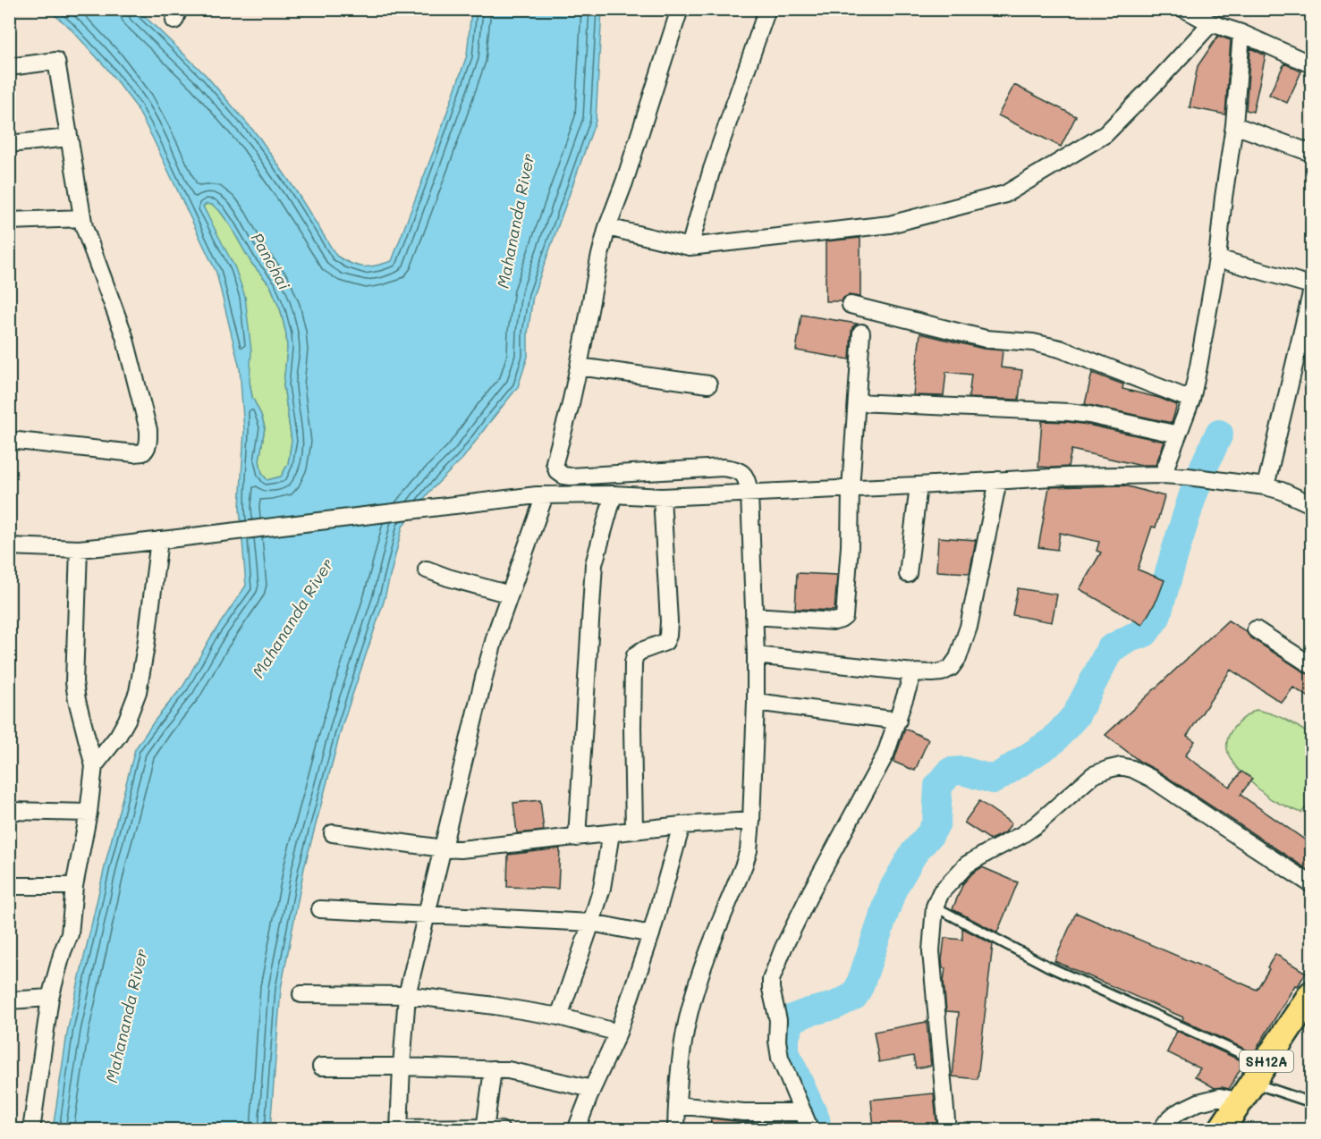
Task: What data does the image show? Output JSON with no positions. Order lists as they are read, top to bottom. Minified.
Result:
{"streets":{"main road":["SH12A"]},"water":["Mahananda River","Panchai"]}
